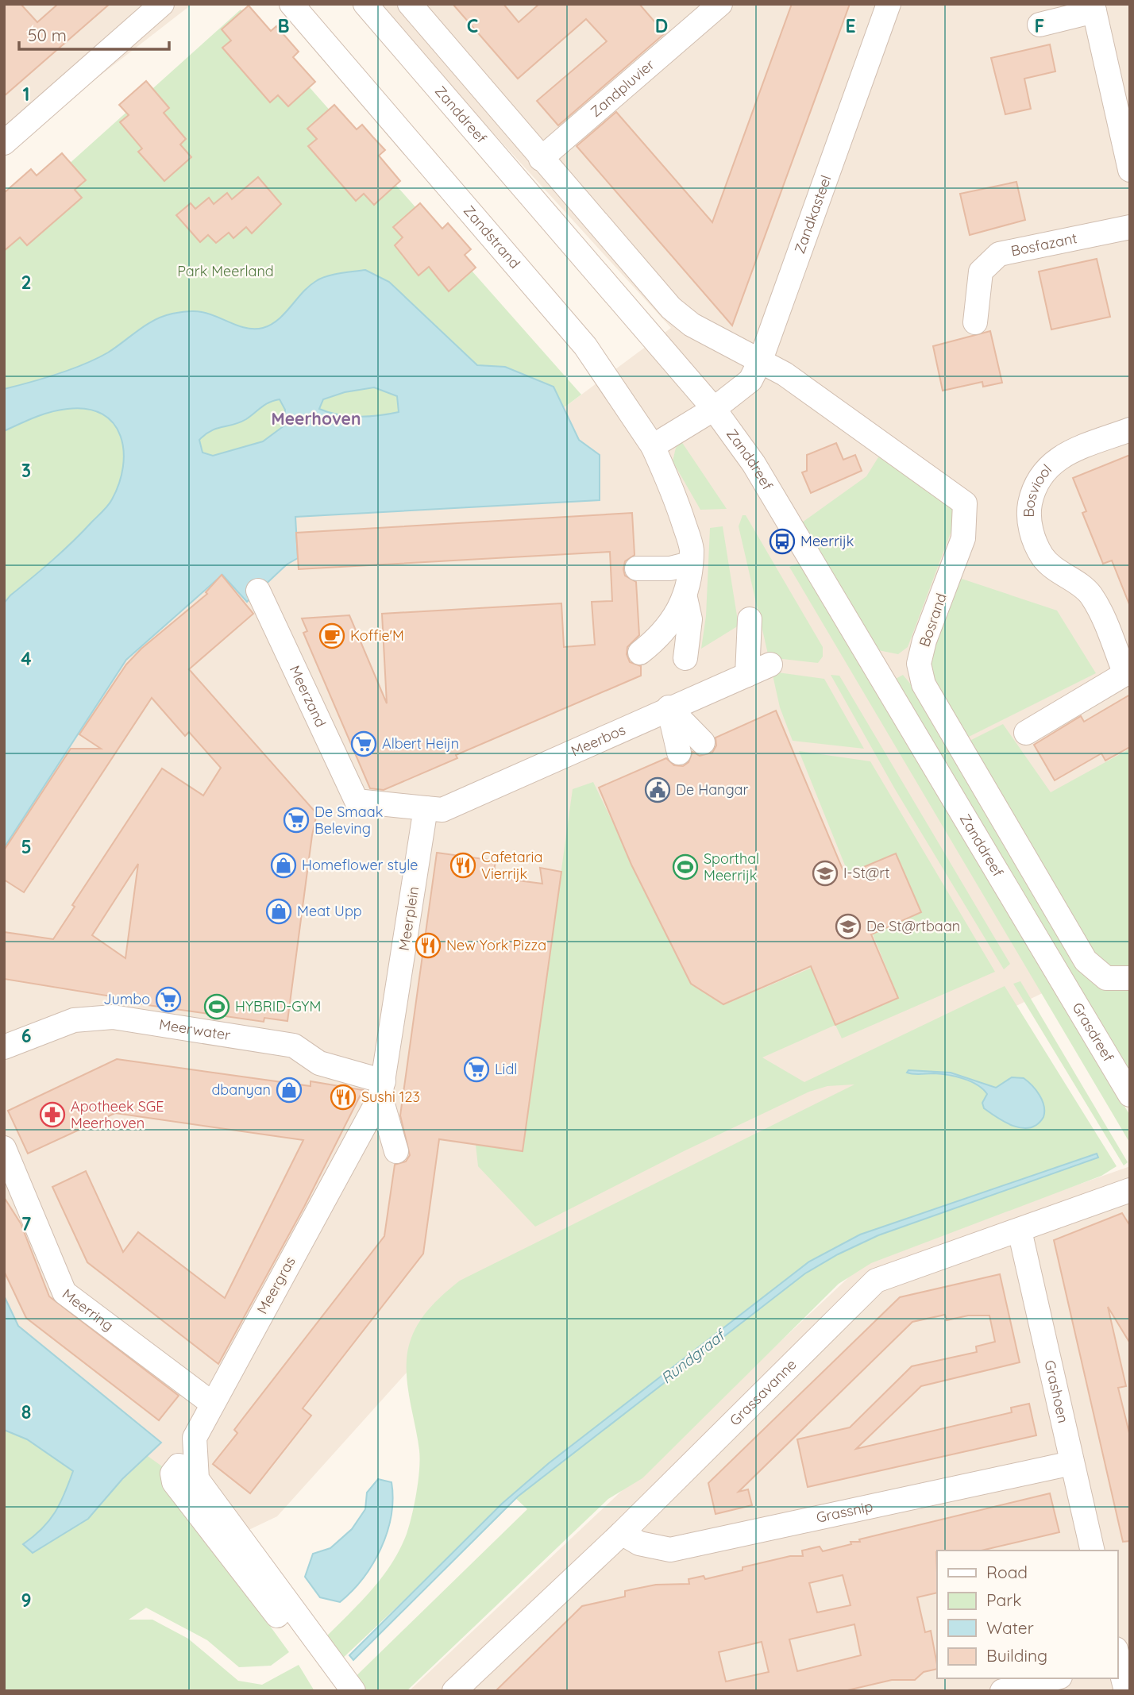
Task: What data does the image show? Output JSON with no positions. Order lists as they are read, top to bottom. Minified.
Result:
{"streets":{"street":["Zandpluvier","Zanddreef","Zandkasteel","Zandstrand","Bosfazant","Bosviool","Bosrand","Meerzand","Meerbos","Meerplein","Meerwater","Grasdreef","Meergras","Meerring","Grashoen","Grassavanne","Grassnip"]},"crossings":[["Zanddreef","Zandkasteel"],["Zanddreef","Grasdreef"],["Zandkasteel","Zandstrand"],["Zandkasteel","Bosrand"],["Meerzand","Meerbos"],["Meerzand","Meerplein"],["Meerbos","Meerplein"],["Meerplein","Meerwater"],["Meerplein","Meergras"],["Meerwater","Meergras"],["Meergras","Meerring"],["Grashoen","Grassavanne"],["Grashoen","Grassnip"],["Grassavanne","Grassnip"]],"districts":["Meerhoven"],"water":["Rundgraaf"],"parks":["Park Meerland"],"places":{"bus stop":["Meerrijk"],"cafe":["Koffie'M"],"supermarket":["Albert Heijn","De Smaak Beleving","Jumbo","Lidl"],"public building":["De Hangar"],"shop":["Homeflower style","Meat Upp","dbanyan"],"restaurant":["Cafetaria Vierrijk","New York Pizza","Sushi 123"],"sports":["Sporthal Meerrijk","HYBRID-GYM"],"school or university":["I-St@rt","De St@rtbaan"],"pharmacy":["Apotheek SGE Meerhoven"]},"legend":["Road","Park","Water","Building"],"scale_bar":"50 m","grid":{"columns":["B","C","D","E","F"],"rows":["1","2","3","4","5","6","7","8","9"]}}
